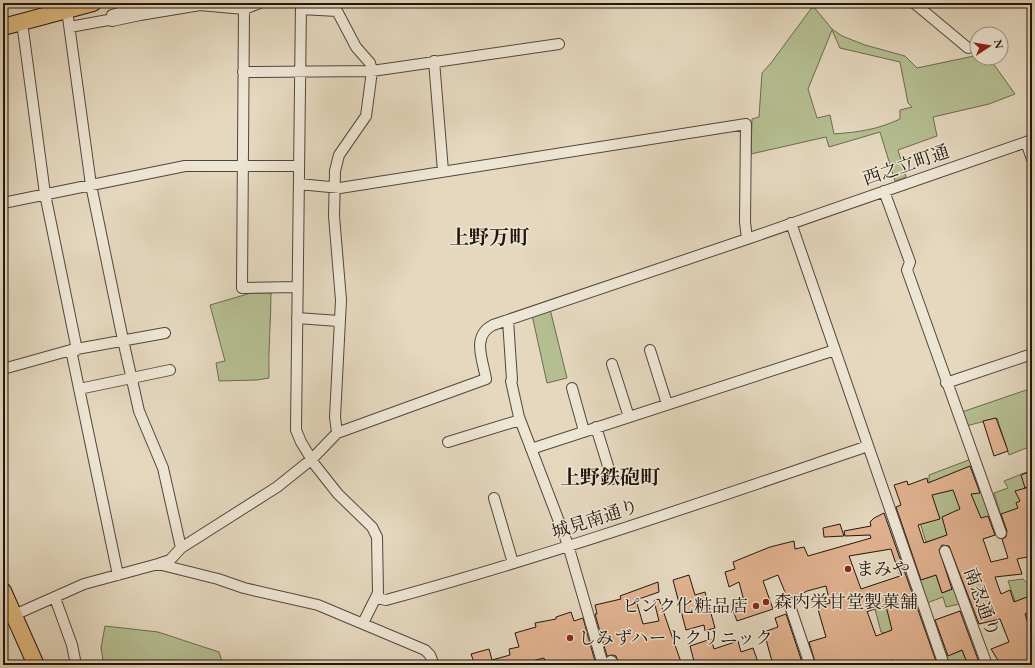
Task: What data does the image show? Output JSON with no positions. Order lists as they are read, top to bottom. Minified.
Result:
{"streets":{"street":["西之立町通","城見南通り","南忍通り"]},"districts":["上野万町","上野鉄砲町"],"places":["まみや","森内栄甘堂製菓舗","ピンク化粧品店","しみずハートクリニック"],"north":"right"}
